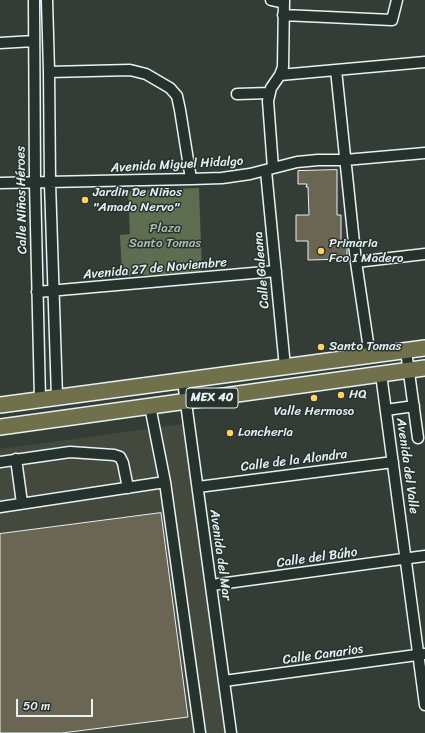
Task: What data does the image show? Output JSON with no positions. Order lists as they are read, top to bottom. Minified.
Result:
{"streets":{"highway":["MEX 40"],"street":["Avenida Miguel Hidalgo","Calle Niños Héroes","Avenida 27 de Noviembre","Calle Galeana","Calle de la Alondra","Avenida del Valle","Avenida del Mar","Calle del Búho","Calle Canarios"]},"crossings":[["Avenida Miguel Hidalgo","Calle Niños Héroes"],["Avenida Miguel Hidalgo","Calle Galeana"],["Calle Niños Héroes","Avenida 27 de Noviembre"],["Calle Niños Héroes","MEX 40"],["Avenida 27 de Noviembre","Calle Galeana"],["Calle Galeana","MEX 40"],["MEX 40","Avenida del Valle"],["MEX 40","Avenida del Mar"],["Calle de la Alondra","Avenida del Valle"],["Calle de la Alondra","Avenida del Mar"],["Avenida del Valle","Calle del Búho"],["Avenida del Valle","Calle Canarios"],["Avenida del Mar","Calle del Búho"],["Avenida del Mar","Calle Canarios"]],"parks":["Plaza Santo Tomas"],"places":["Jardin De Niños \"Amado Nervo\"","Primaria Fco I Madero","Santo Tomas","HQ","Valle Hermoso","Loncheria"],"scale_bar":"50 m"}
